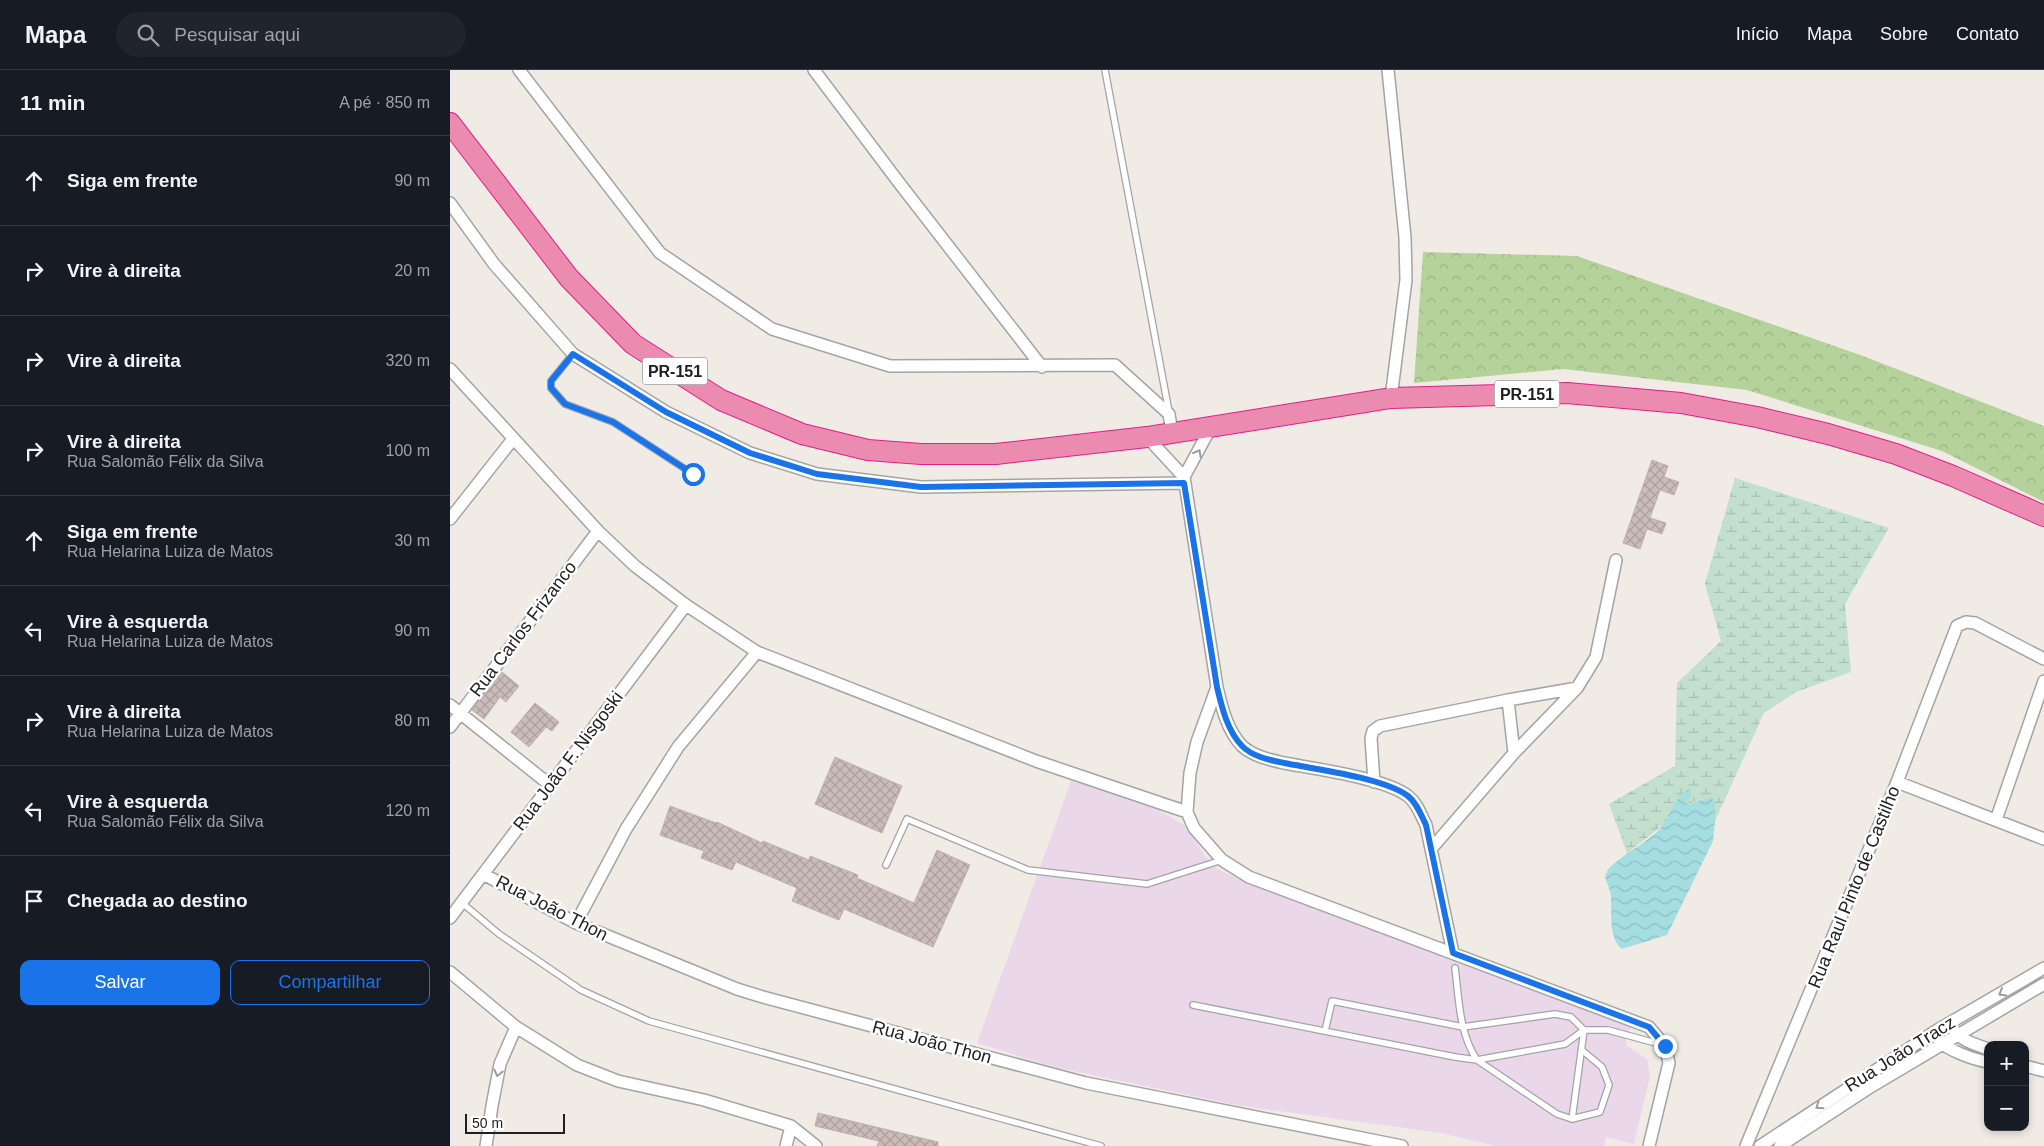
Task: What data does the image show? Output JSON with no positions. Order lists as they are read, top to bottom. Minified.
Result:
{"streets":{"highway":["PR-151"],"street":["Rua Carlos Frizanco","Rua João F. Nisgoski","Rua Raul Pinto de Castilho","Rua João Thon","Rua João Tracz"]},"crossings":[["Rua João F. Nisgoski","Rua João Thon"]],"scale_bar":"50 m","page":{"header":"Mapa","search":"Pesquisar aqui","nav":["Início","Mapa","Sobre","Contato"],"heading":["11 min","A pé · 850 m"],"list":[["Siga em frente","90 m"],["Vire à direita","20 m"],["Vire à direita","320 m"],["Vire à direita","Rua Salomão Félix da Silva","100 m"],["Siga em frente","Rua Helarina Luiza de Matos","30 m"],["Vire à esquerda","Rua Helarina Luiza de Matos","90 m"],["Vire à direita","Rua Helarina Luiza de Matos","80 m"],["Vire à esquerda","Rua Salomão Félix da Silva","120 m"],"Chegada ao destino"],"buttons":["Salvar","Compartilhar"],"map_buttons":["+","−"],"scale":"50 m"}}
